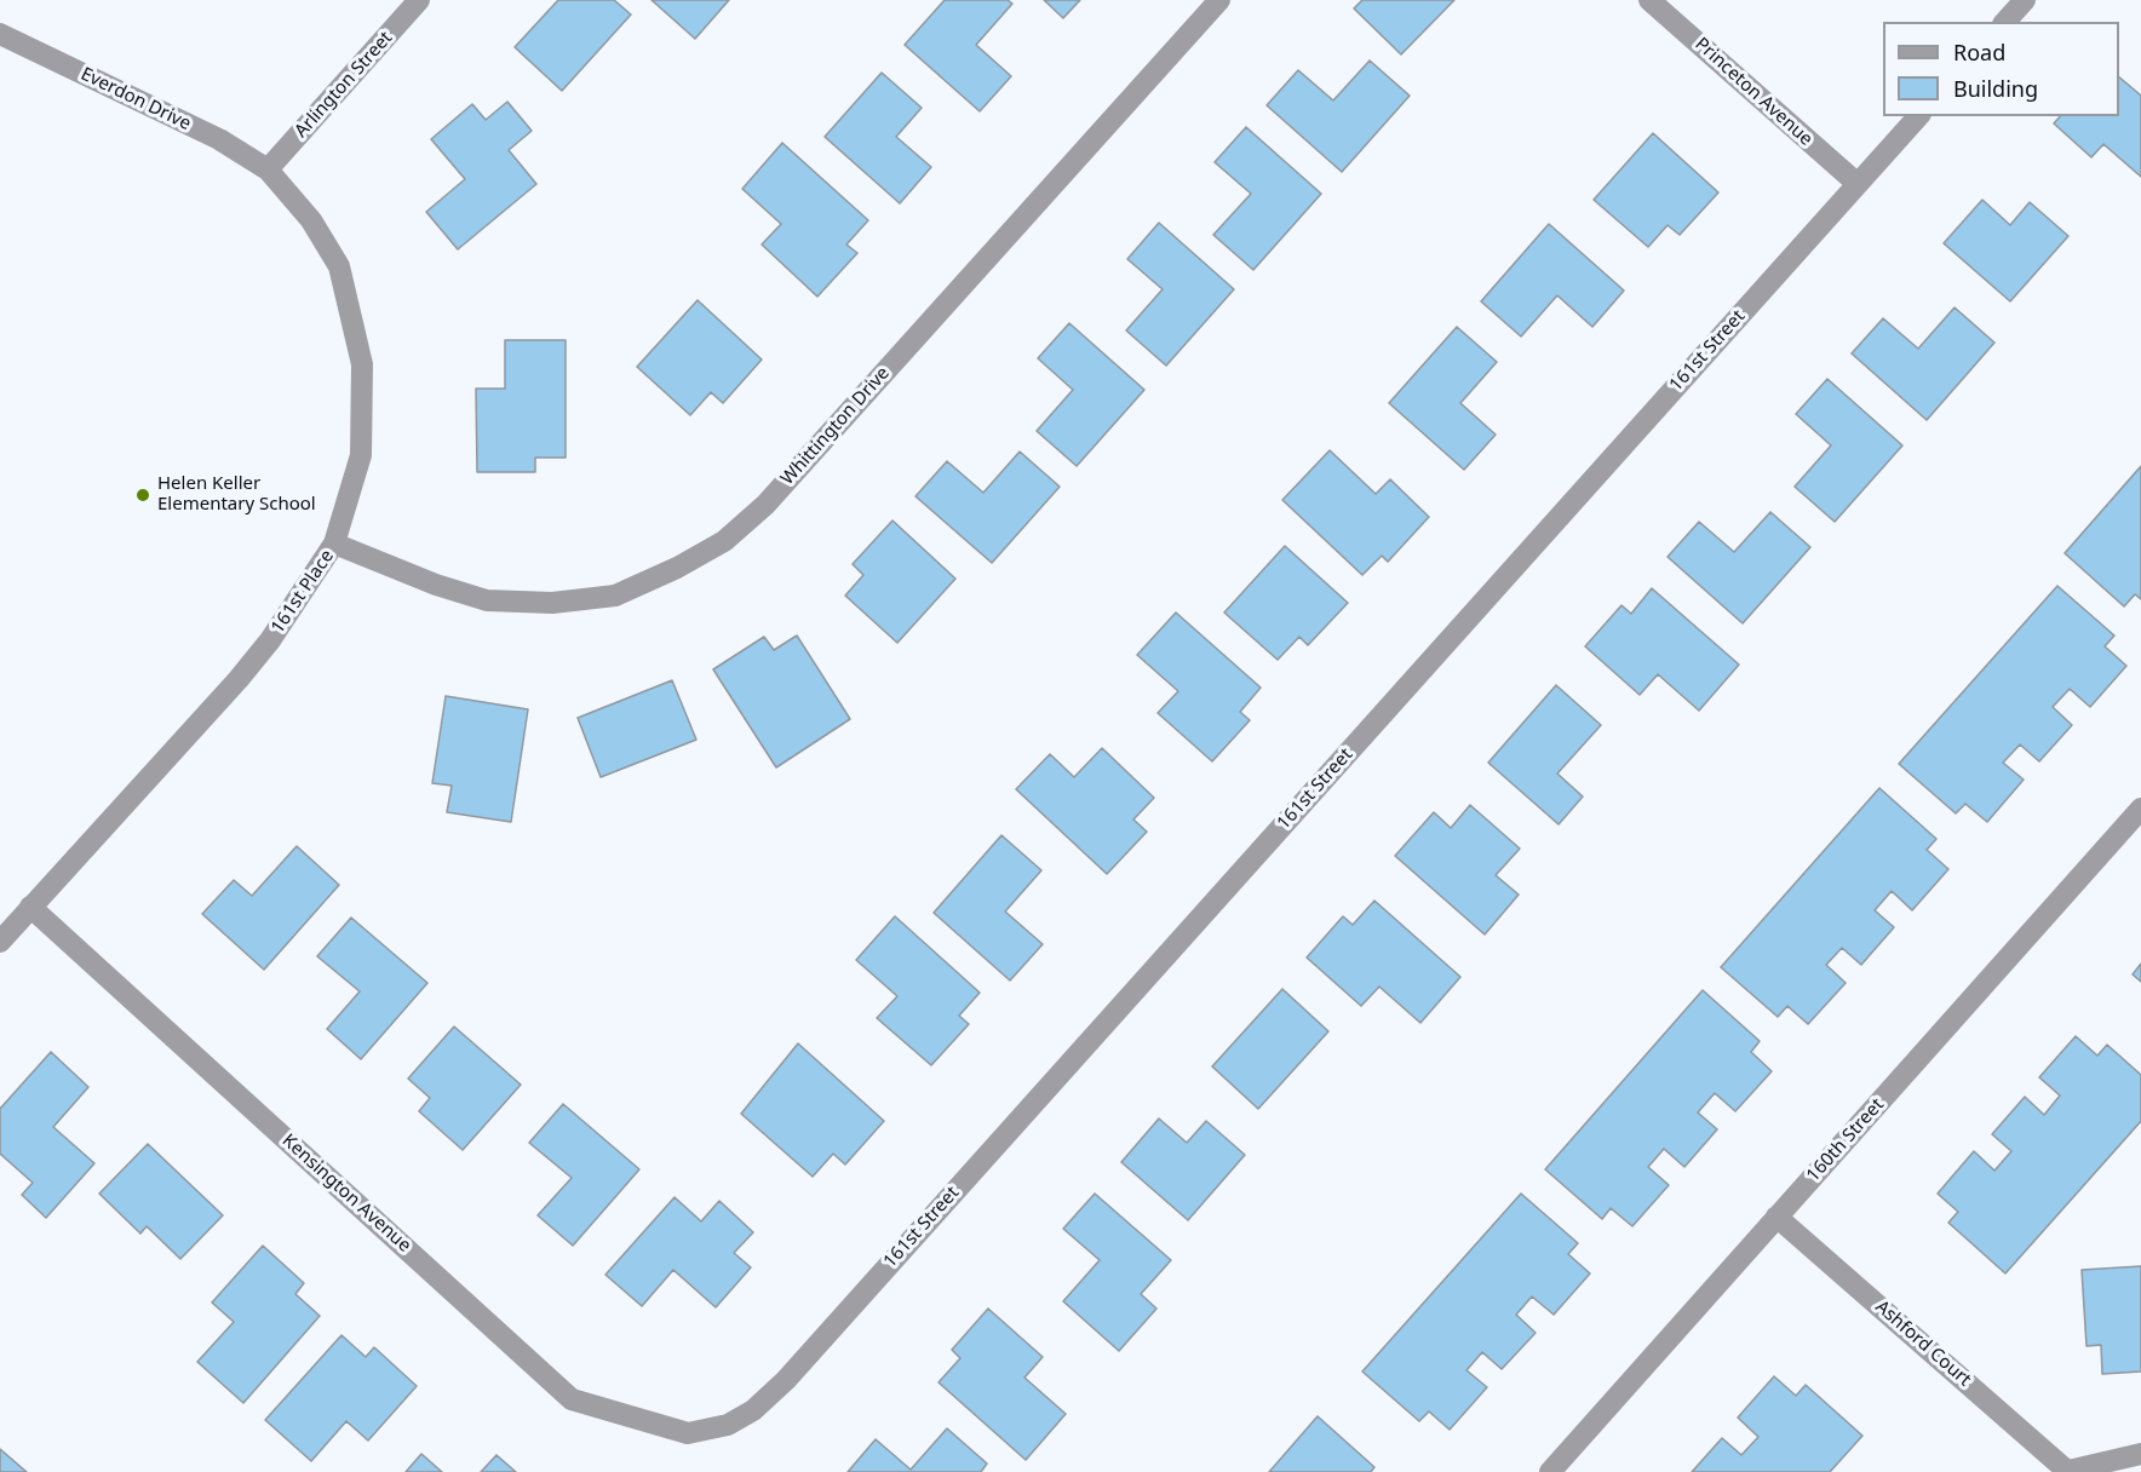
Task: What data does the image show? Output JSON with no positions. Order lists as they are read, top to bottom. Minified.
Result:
{"streets":{"street":["Arlington Street","Princeton Avenue","Everdon Drive","161st Street","Whittington Drive","161st Place","160th Street","Kensington Avenue","Ashford Court"]},"crossings":[["Arlington Street","Everdon Drive"],["Arlington Street","161st Place"],["Princeton Avenue","161st Street"],["Everdon Drive","161st Place"],["161st Street","Kensington Avenue"],["Whittington Drive","161st Place"],["161st Place","Kensington Avenue"],["160th Street","Ashford Court"]],"places":["Helen Keller Elementary School"],"legend":["Road","Building"]}
